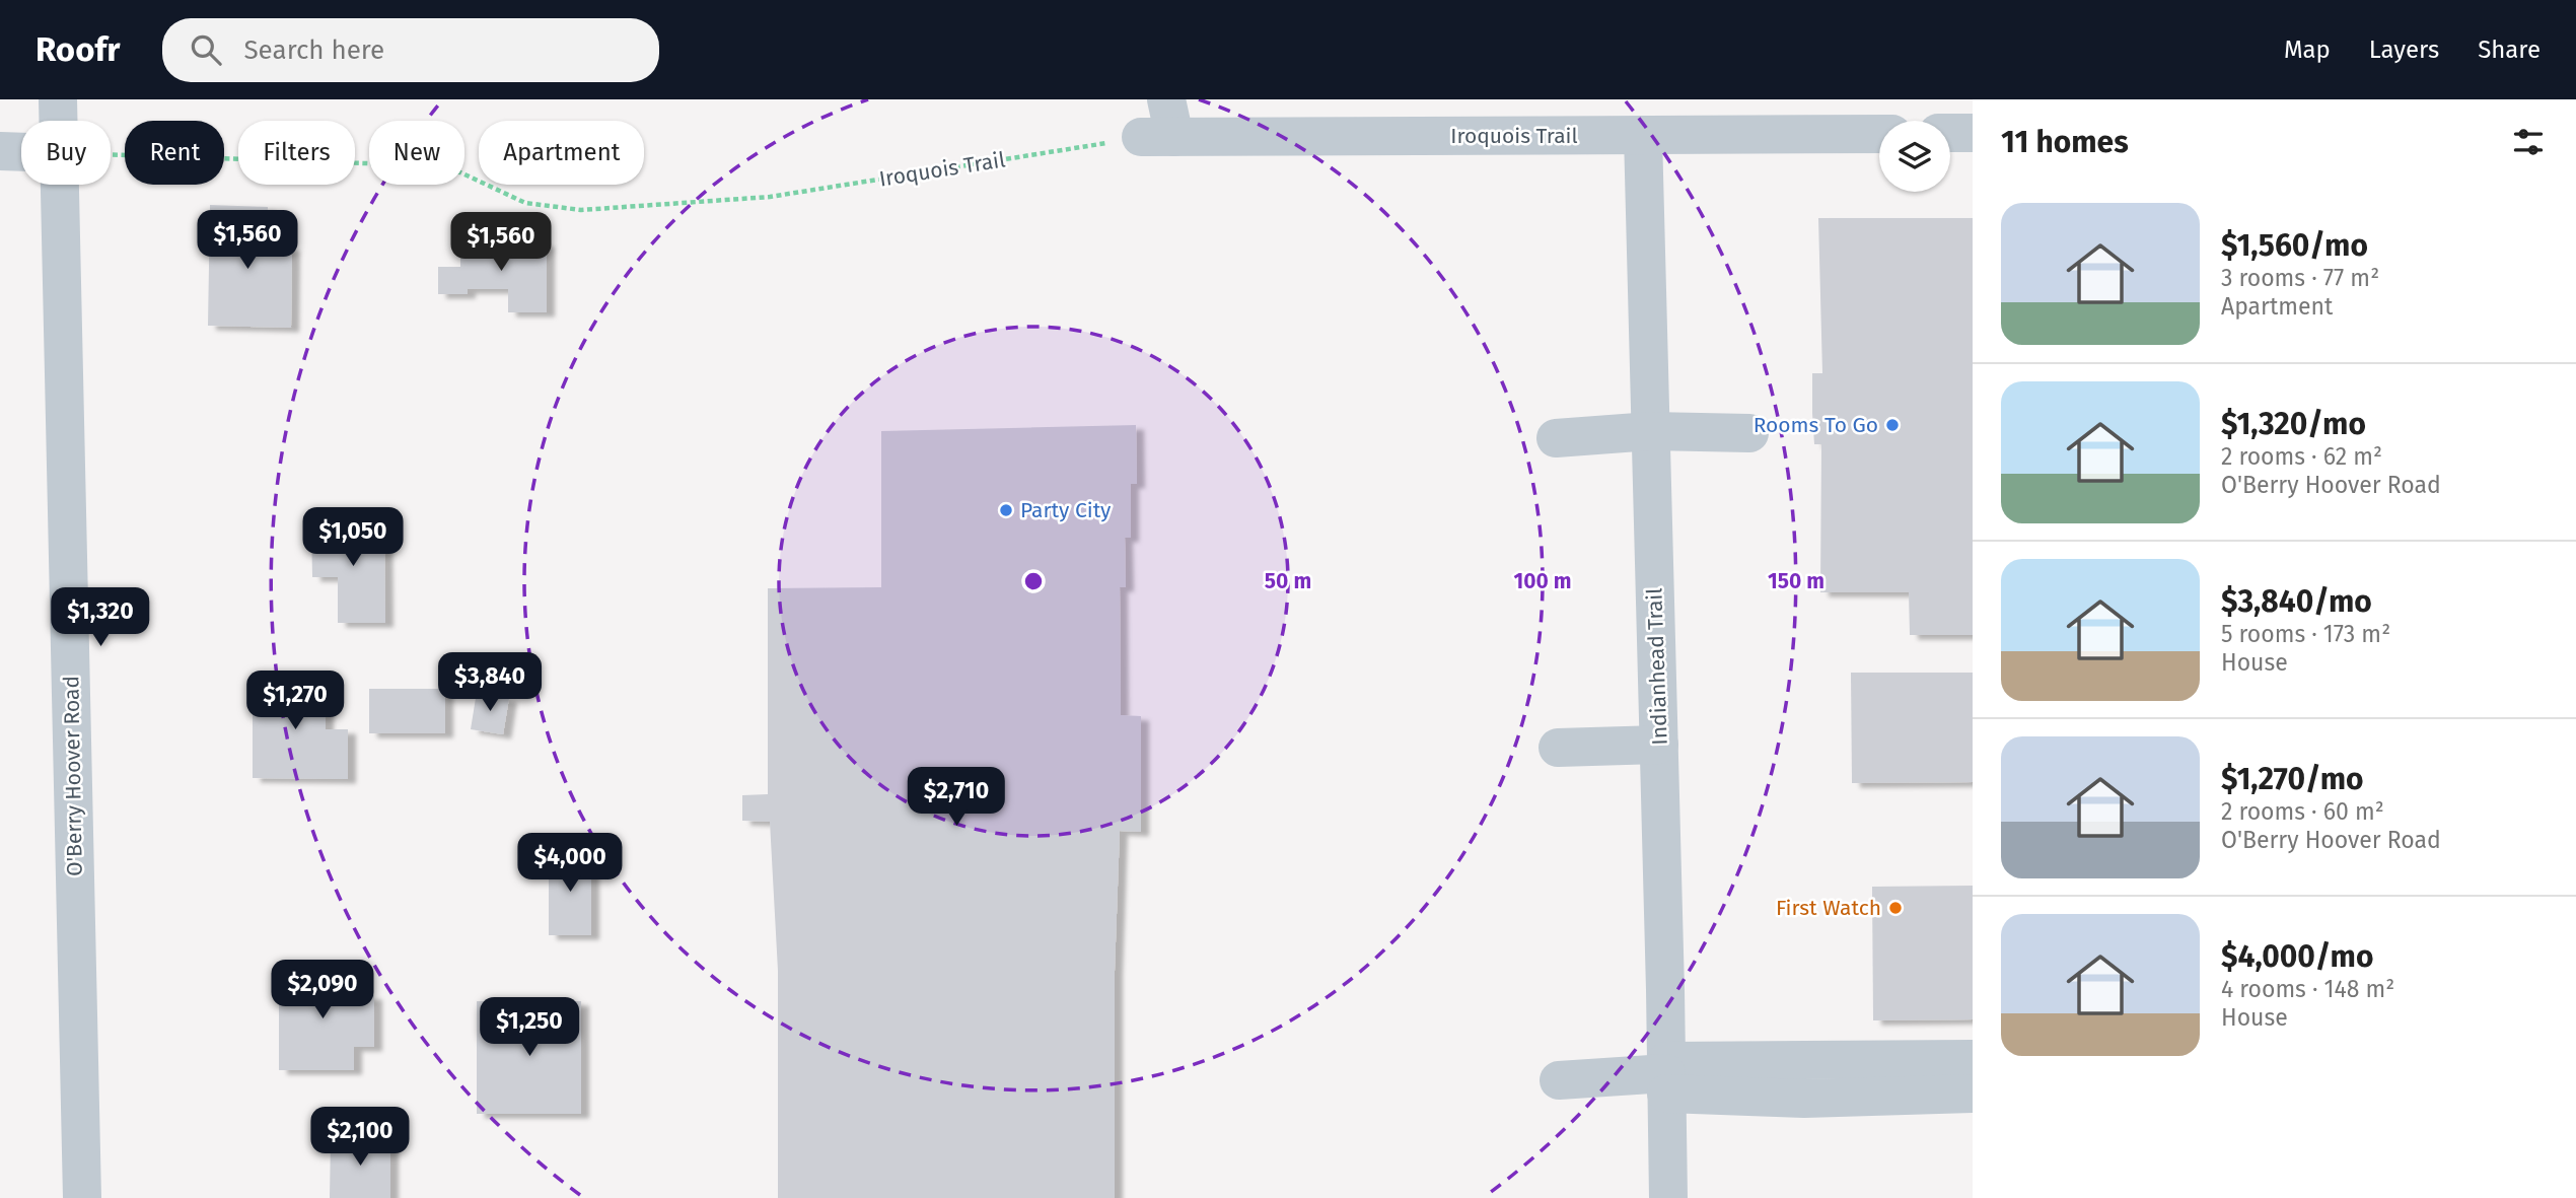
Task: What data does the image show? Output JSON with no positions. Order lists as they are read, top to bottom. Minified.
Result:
{"streets":{"street":["Iroquois Trail","Indianhead Trail","O'Berry Hoover Road"]},"crossings":[["Iroquois Trail","Indianhead Trail"]],"places":["Rooms To Go","Party City","First Watch"],"page":{"header":"Roofr","search":"Search here","nav":["Map","Layers","Share"],"heading":"11 homes","chip":["Buy","Rent","Filters","New","Apartment"],"list":[{"name":"$1,560/mo","note":"3 rooms · 77 m² · Apartment"},{"name":"$1,320/mo","note":"2 rooms · 62 m² · O'Berry Hoover Road"},{"name":"$3,840/mo","note":"5 rooms · 173 m² · House"},{"name":"$1,270/mo","note":"2 rooms · 60 m² · O'Berry Hoover Road"},{"name":"$4,000/mo","note":"4 rooms · 148 m² · House"}],"price":["$1,560","$1,560","$1,050","$1,320","$3,840","$1,270","$2,710","$4,000","$2,090","$1,250","$2,100"]},"rings":["50 m","100 m","150 m"]}
